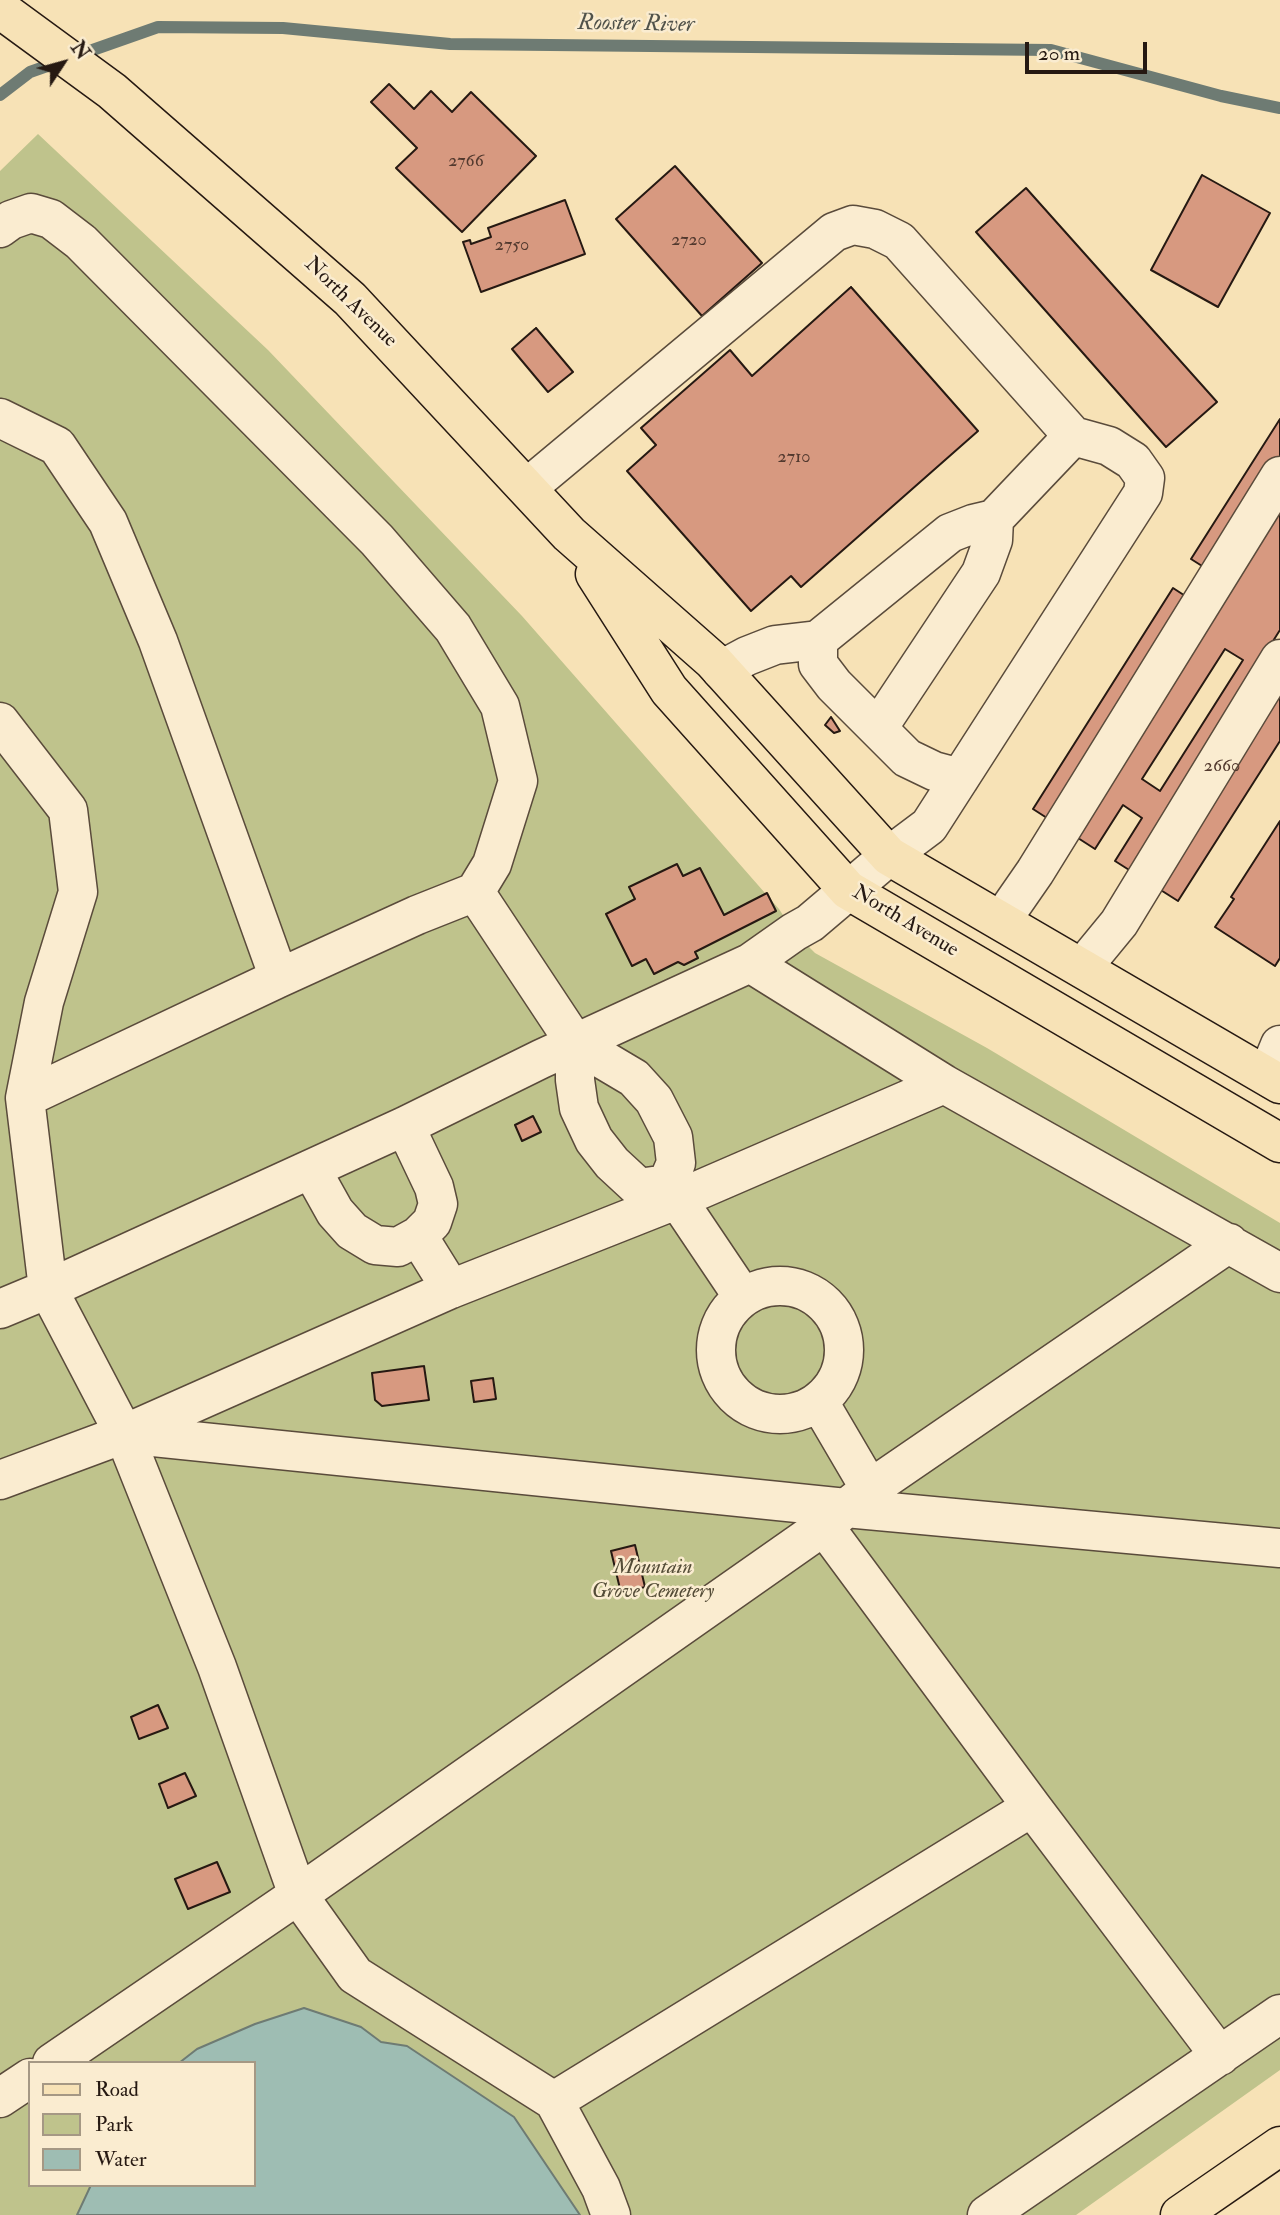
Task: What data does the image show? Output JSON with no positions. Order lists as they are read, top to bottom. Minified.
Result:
{"streets":{"main road":["North Avenue"]},"water":["Rooster River"],"parks":["Mountain Grove Cemetery"],"house_numbers":["2766","2720","2750","2710","2660"],"legend":["Road","Park","Water"],"scale_bar":"20 m","north":"top right"}
